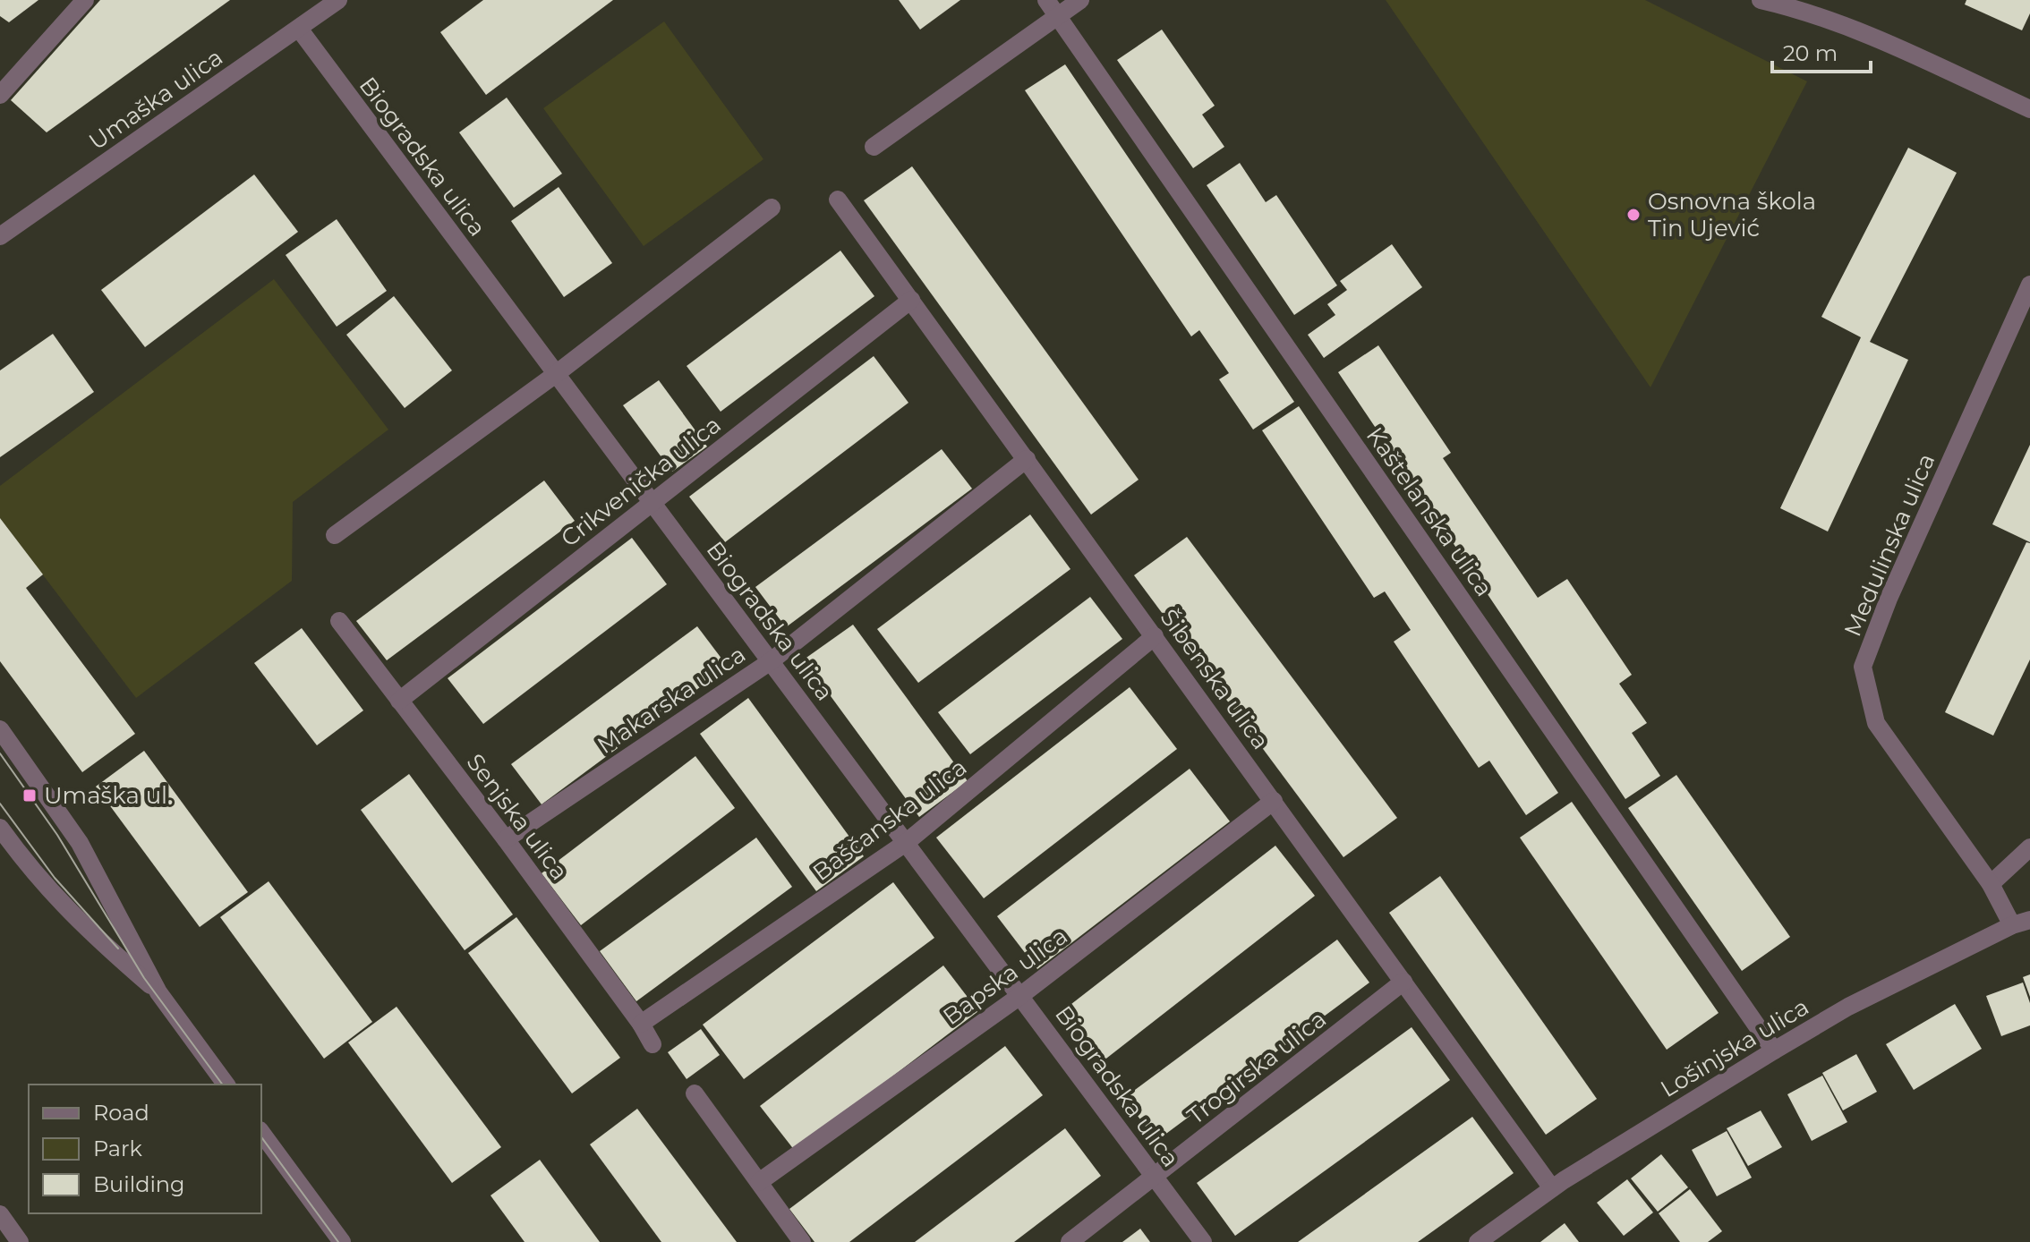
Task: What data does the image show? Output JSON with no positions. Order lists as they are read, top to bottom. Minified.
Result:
{"streets":{"street":["Umaška ulica","Biogradska ulica","Crikvenička ulica","Kaštelanska ulica","Medulinska ulica","Šibenska ulica","Makarska ulica","Senjska ulica","Baščanska ulica","Bapska ulica","Lošinjska ulica","Trogirska ulica"]},"crossings":[["Umaška ulica","Biogradska ulica"],["Biogradska ulica","Crikvenička ulica"],["Biogradska ulica","Makarska ulica"],["Biogradska ulica","Baščanska ulica"],["Biogradska ulica","Bapska ulica"],["Biogradska ulica","Trogirska ulica"],["Crikvenička ulica","Šibenska ulica"],["Crikvenička ulica","Senjska ulica"],["Kaštelanska ulica","Lošinjska ulica"],["Medulinska ulica","Lošinjska ulica"],["Šibenska ulica","Makarska ulica"],["Šibenska ulica","Baščanska ulica"],["Šibenska ulica","Bapska ulica"],["Šibenska ulica","Lošinjska ulica"],["Šibenska ulica","Trogirska ulica"],["Makarska ulica","Senjska ulica"],["Senjska ulica","Baščanska ulica"]],"places":{"other":["Osnovna škola Tin Ujević"],"transit":["Umaška ul."]},"legend":["Road","Park","Building"],"scale_bar":"20 m"}
